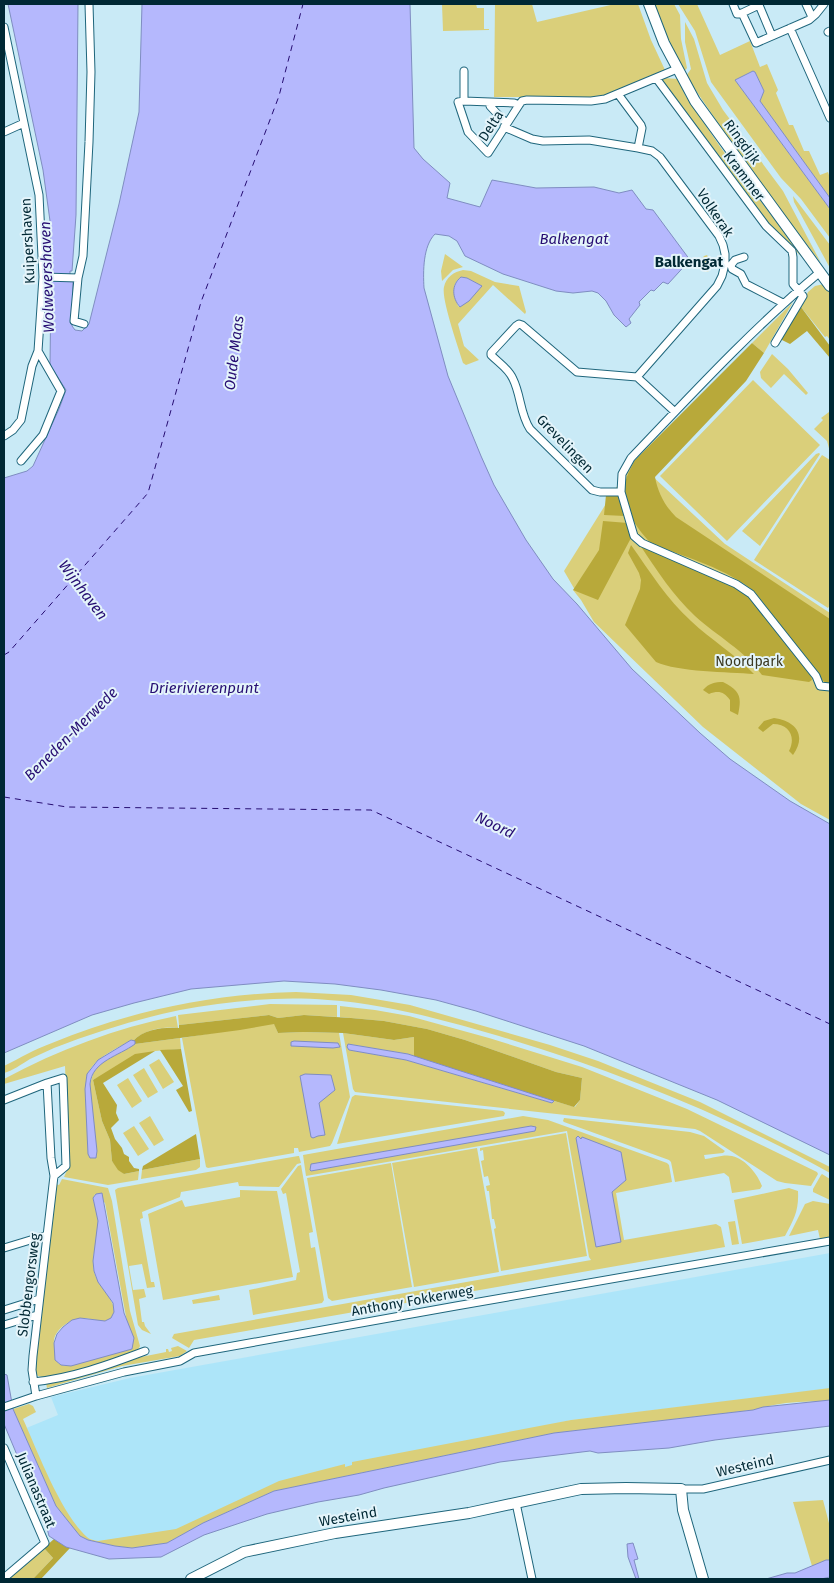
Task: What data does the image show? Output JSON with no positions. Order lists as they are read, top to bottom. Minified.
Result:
{"streets":{"street":["Delta","Ringdijk","Krammer","Volkerak","Kuipershaven","Grevelingen","Slobbengorsweg","Anthony Fokkerweg","Westeind","Julianastraat"]},"crossings":[["Delta","Volkerak"],["Volkerak","Grevelingen"],["Slobbengorsweg","Anthony Fokkerweg"]],"districts":["Balkengat"],"water":["Balkengat","Wolwevershaven","Oude Maas","Wijnhaven","Drierivierenpunt","Beneden-Merwede","Noord"],"parks":["Noordpark"]}
